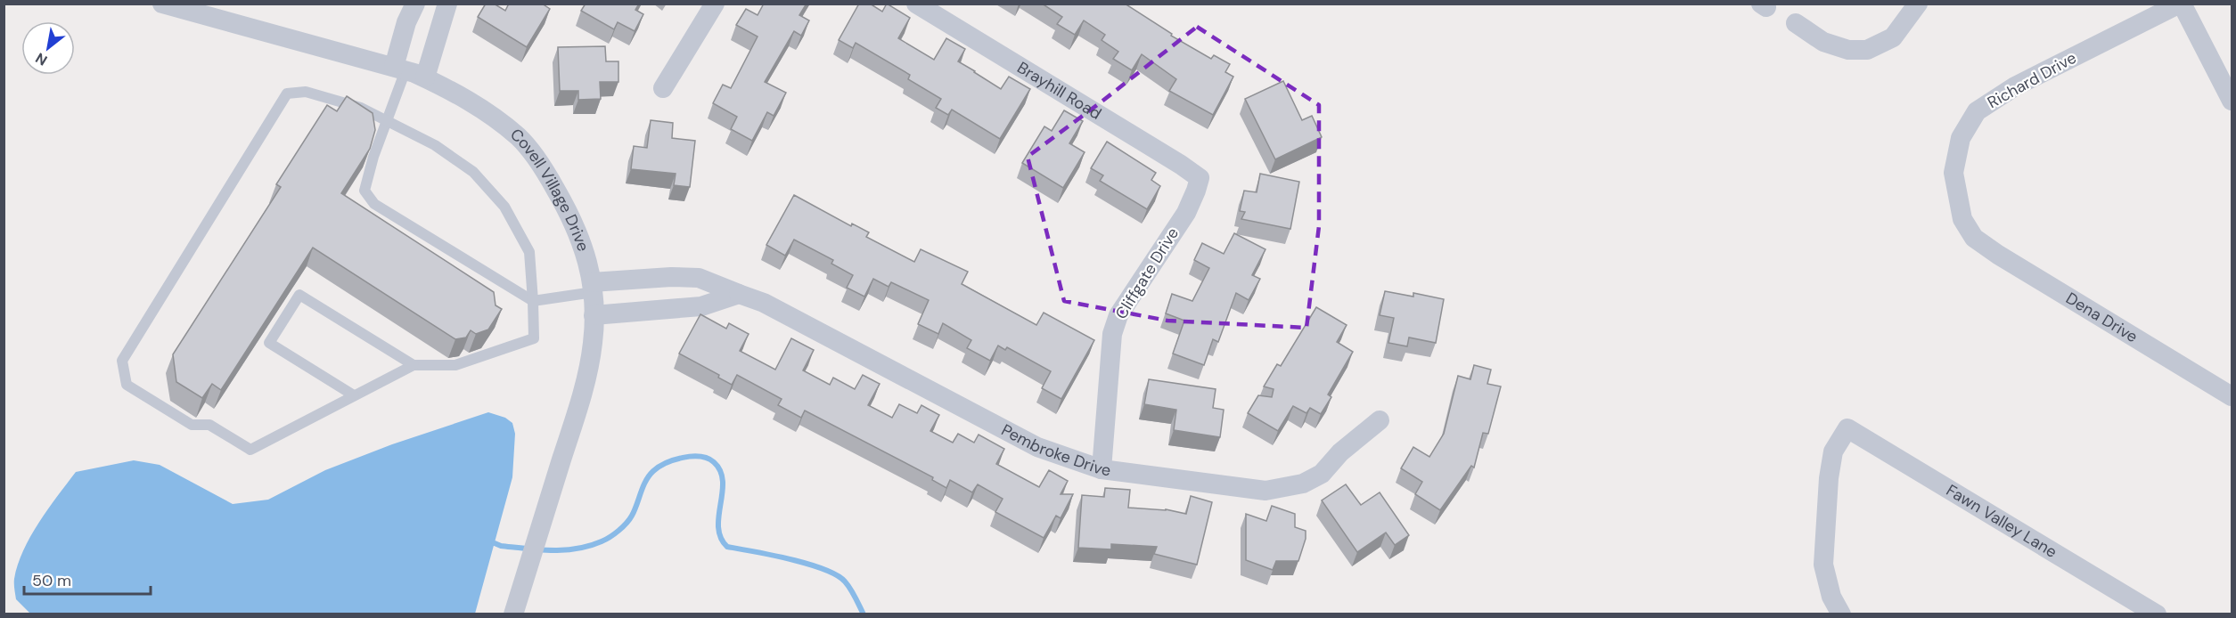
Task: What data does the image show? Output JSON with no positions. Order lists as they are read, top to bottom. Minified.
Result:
{"streets":{"street":["Richard Drive","Brayhill Road","Covell Village Drive","Cliffgate Drive","Dena Drive","Pembroke Drive","Fawn Valley Lane"]},"crossings":[["Richard Drive","Dena Drive"],["Brayhill Road","Cliffgate Drive"],["Covell Village Drive","Pembroke Drive"],["Cliffgate Drive","Pembroke Drive"]],"scale_bar":"50 m","north":"bottom left"}
